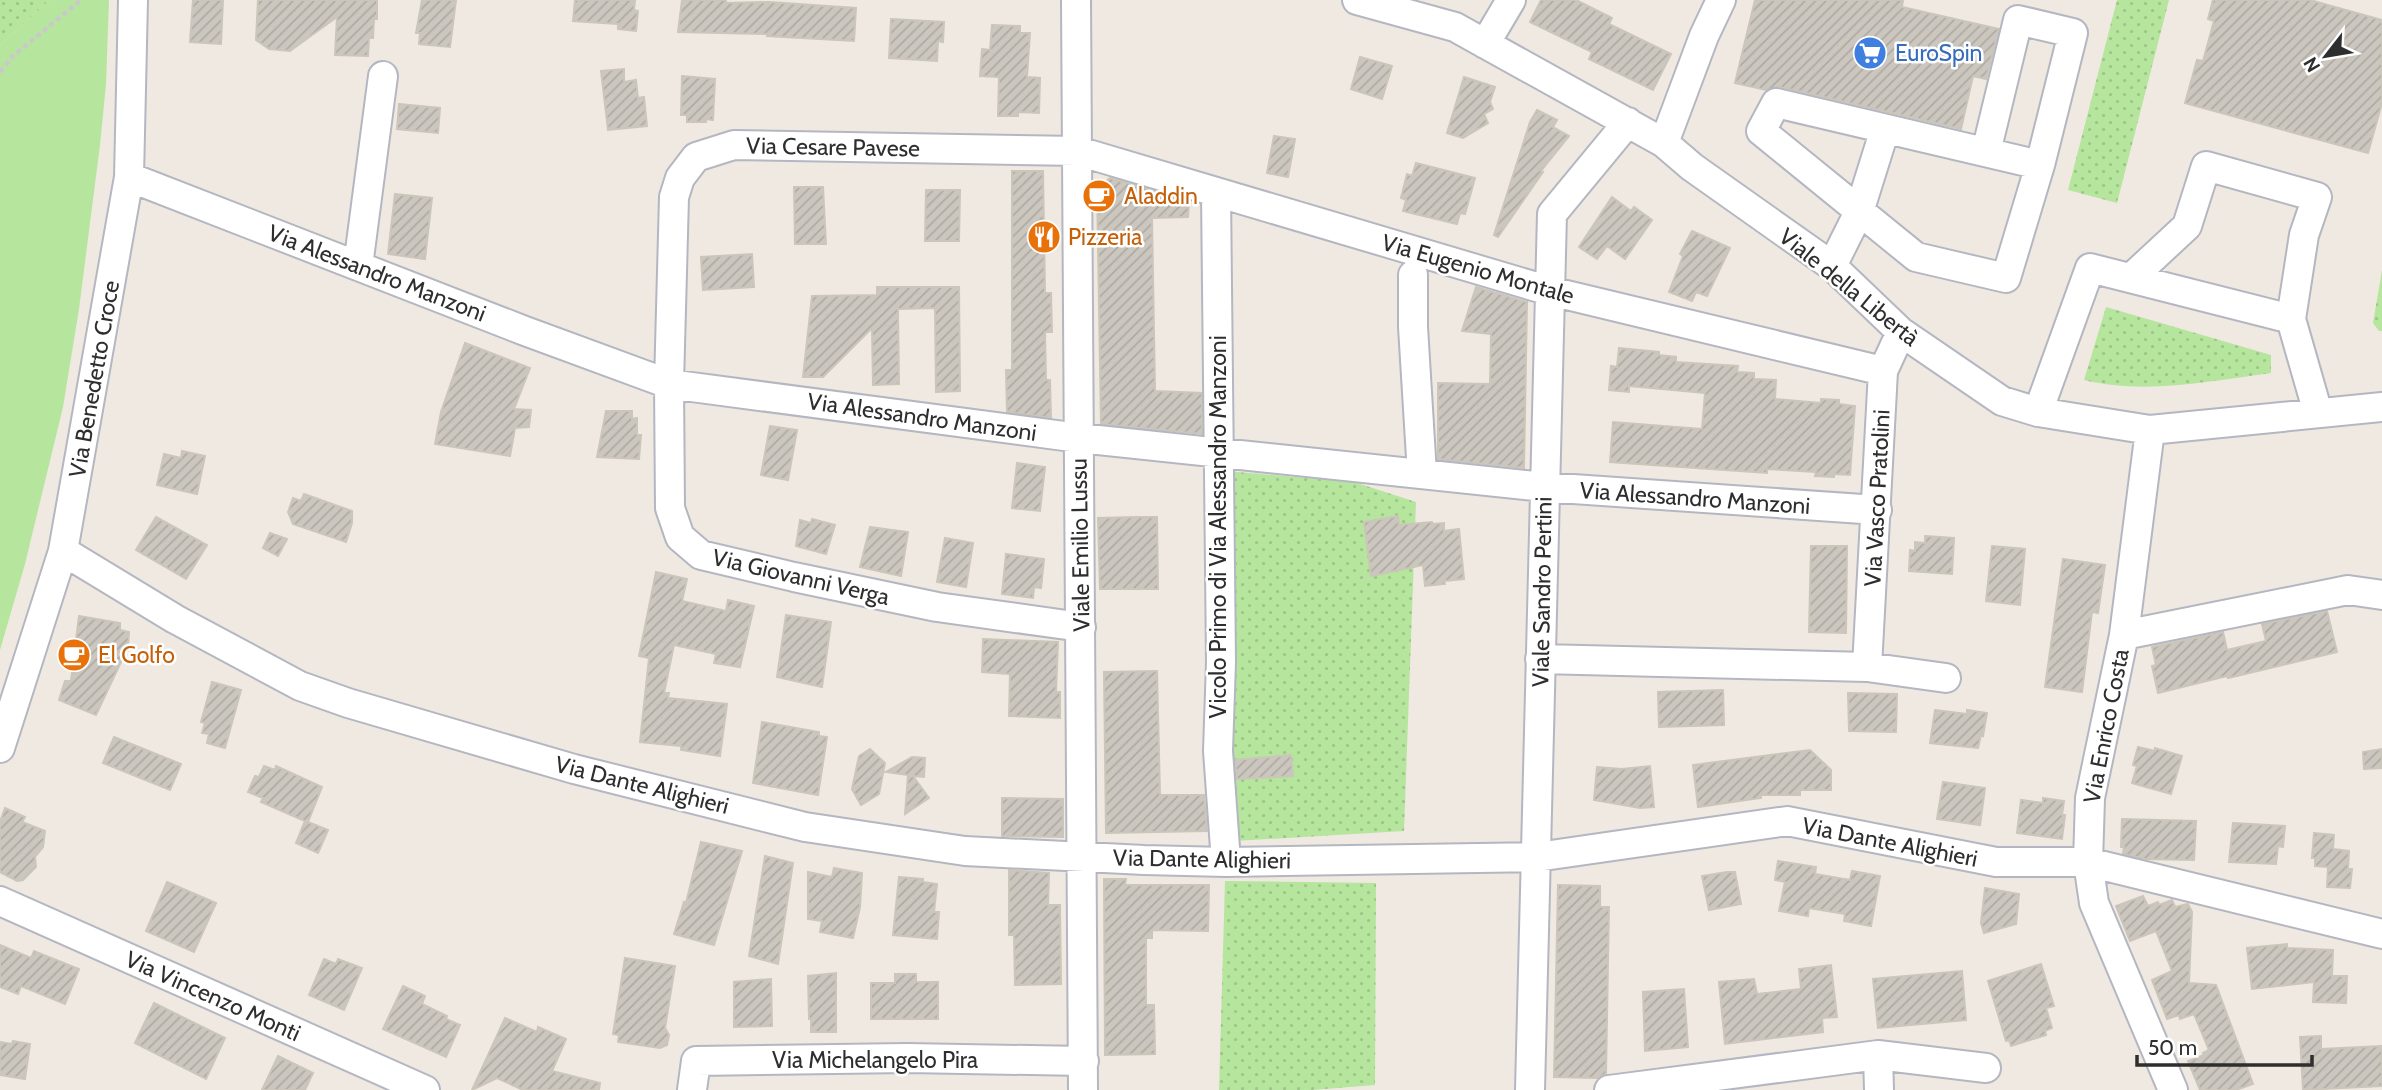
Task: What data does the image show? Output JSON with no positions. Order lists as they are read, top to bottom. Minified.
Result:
{"streets":{"street":["Via Cesare Pavese","Via Eugenio Montale","Via Alessandro Manzoni","Viale della Libertà","Via Benedetto Croce","Via Vasco Pratolini","Vicolo Primo di Via Alessandro Manzoni","Viale Emilio Lussu","Via Giovanni Verga","Viale Sandro Pertini","Via Enrico Costa","Via Dante Alighieri","Via Vincenzo Monti","Via Michelangelo Pira"]},"crossings":[["Via Cesare Pavese","Via Eugenio Montale"],["Via Cesare Pavese","Via Alessandro Manzoni"],["Via Cesare Pavese","Viale Emilio Lussu"],["Via Cesare Pavese","Via Giovanni Verga"],["Via Eugenio Montale","Via Vasco Pratolini"],["Via Eugenio Montale","Vicolo Primo di Via Alessandro Manzoni"],["Via Eugenio Montale","Viale Emilio Lussu"],["Via Eugenio Montale","Viale Sandro Pertini"],["Via Alessandro Manzoni","Via Benedetto Croce"],["Via Alessandro Manzoni","Via Vasco Pratolini"],["Via Alessandro Manzoni","Vicolo Primo di Via Alessandro Manzoni"],["Via Alessandro Manzoni","Viale Emilio Lussu"],["Via Alessandro Manzoni","Via Giovanni Verga"],["Via Alessandro Manzoni","Viale Sandro Pertini"],["Viale della Libertà","Via Vasco Pratolini"],["Viale della Libertà","Viale Sandro Pertini"],["Viale della Libertà","Via Enrico Costa"],["Via Benedetto Croce","Via Dante Alighieri"],["Vicolo Primo di Via Alessandro Manzoni","Via Dante Alighieri"],["Viale Emilio Lussu","Via Giovanni Verga"],["Viale Emilio Lussu","Via Dante Alighieri"],["Viale Emilio Lussu","Via Michelangelo Pira"],["Viale Sandro Pertini","Via Dante Alighieri"],["Via Enrico Costa","Via Dante Alighieri"]],"places":{"supermarket":["EuroSpin"],"cafe":["Aladdin","El Golfo"],"restaurant":["Pizzeria"]},"scale_bar":"50 m","north":"bottom left"}
